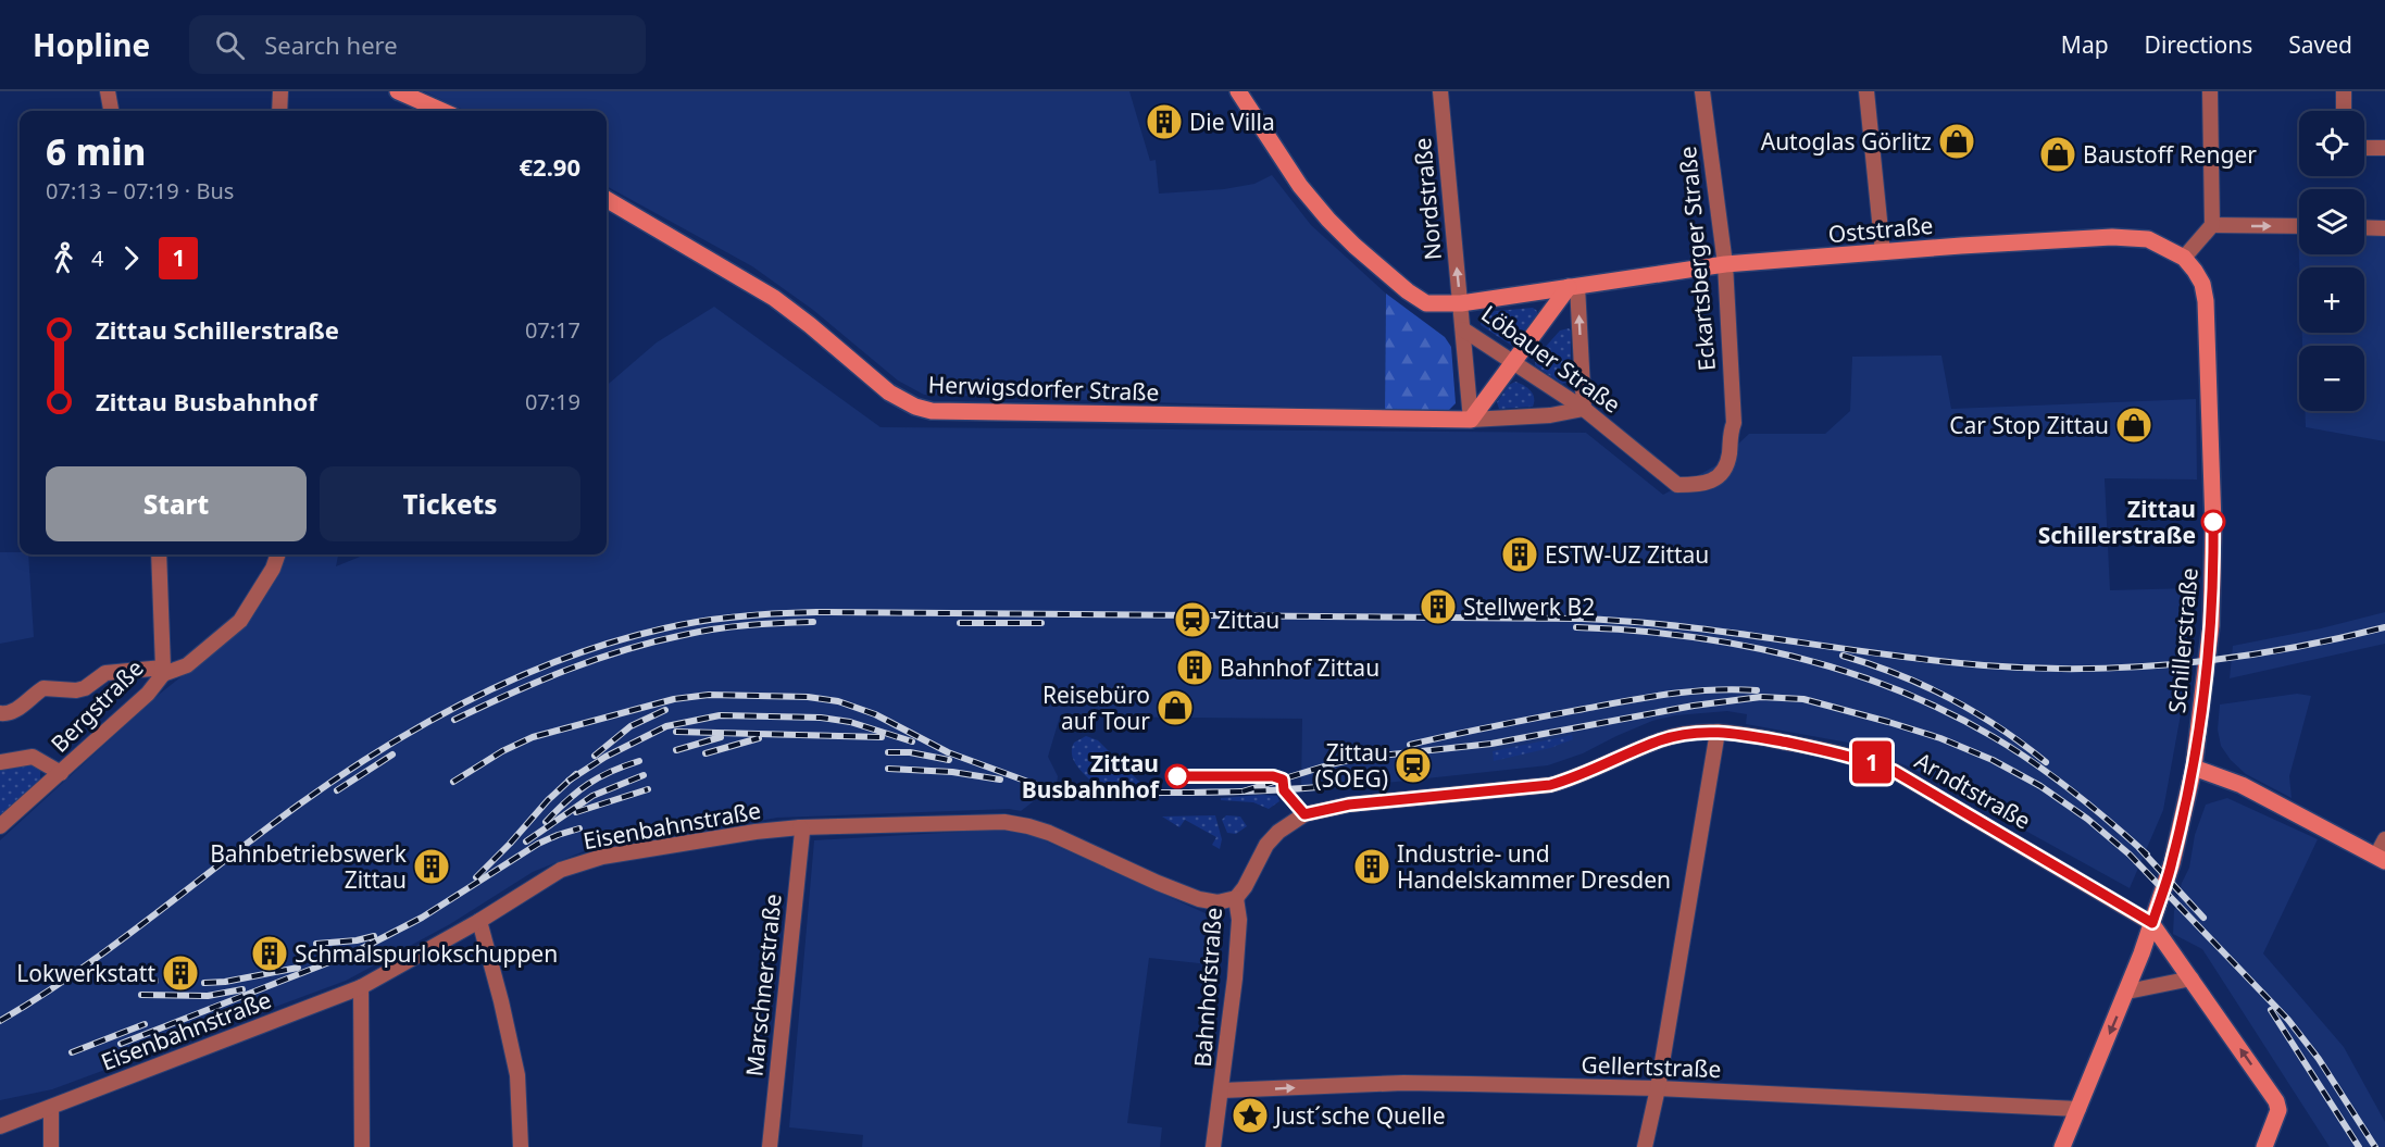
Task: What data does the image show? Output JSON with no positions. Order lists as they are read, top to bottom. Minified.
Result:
{"streets":{"main road":["Oststraße","Löbauer Straße","Herwigsdorfer Straße","Schillerstraße"],"street":["Nordstraße","Eckartsberger Straße","Bergstraße","Arndtstraße","Eisenbahnstraße","Marschnerstraße","Bahnhofstraße","Gellertstraße"]},"crossings":[["Nordstraße","Oststraße"],["Nordstraße","Löbauer Straße"],["Oststraße","Eckartsberger Straße"],["Oststraße","Löbauer Straße"],["Oststraße","Schillerstraße"],["Eckartsberger Straße","Löbauer Straße"],["Schillerstraße","Arndtstraße"],["Schillerstraße","Gellertstraße"],["Arndtstraße","Bahnhofstraße"],["Eisenbahnstraße","Marschnerstraße"],["Eisenbahnstraße","Bahnhofstraße"],["Bahnhofstraße","Gellertstraße"]],"one_way":["Nordstraße","Gellertstraße"],"places":{"building":["Die Villa","ESTW-UZ Zittau","Stellwerk B2","Bahnhof Zittau","Bahnbetriebswerk Zittau","Industrie- und Handelskammer Dresden","Schmalspurlokschuppen","Lokwerkstatt"],"shop":["Autoglas Görlitz","Baustoff Renger","Car Stop Zittau","Reisebüro auf Tour"],"other":["Zittau Schillerstraße","Zittau Busbahnhof"],"station":["Zittau","Zittau (SOEG)"],"place":["Just´sche Quelle"]},"lines":["bus line 1"],"page":{"header":"Hopline","search":"Search here","nav":["Map","Directions","Saved"],"on_map":"1","map_buttons":["+","−"],"heading":["6 min","07:13 – 07:19 · Bus","€2.90"],"legs":["4","1"],"list":[{"name":"Zittau Schillerstraße","value":"07:17"},{"name":"Zittau Busbahnhof","value":"07:19"}],"buttons":["Start","Tickets"]}}
